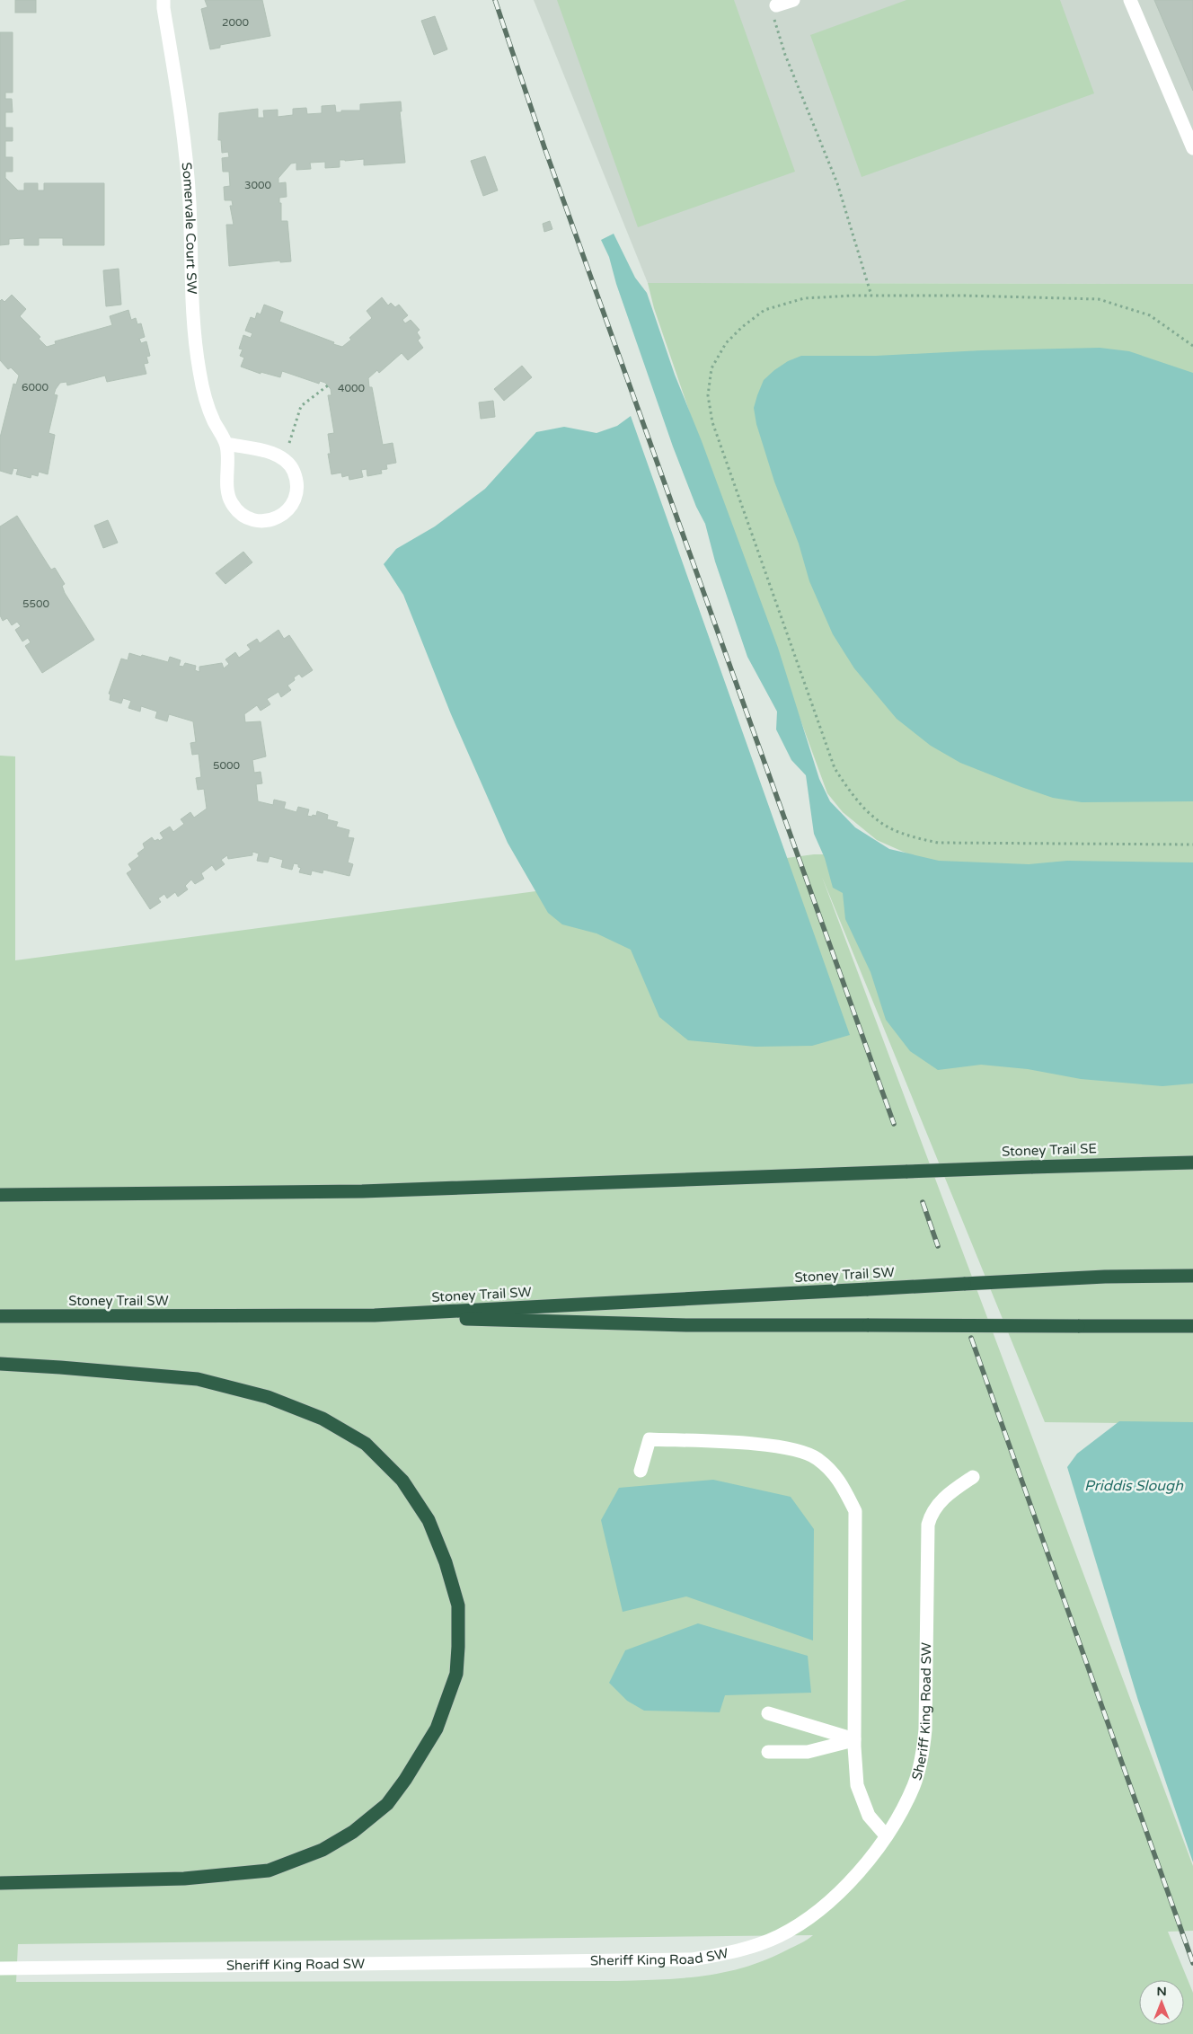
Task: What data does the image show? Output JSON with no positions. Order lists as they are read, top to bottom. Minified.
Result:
{"streets":{"highway":["Stoney Trail SE","Stoney Trail SW"],"street":["Somervale Court SW","Sheriff King Road SW"]},"water":["Priddis Slough"],"house_numbers":["2000","3000","6000","4000","5500","5000"],"north":"top"}
